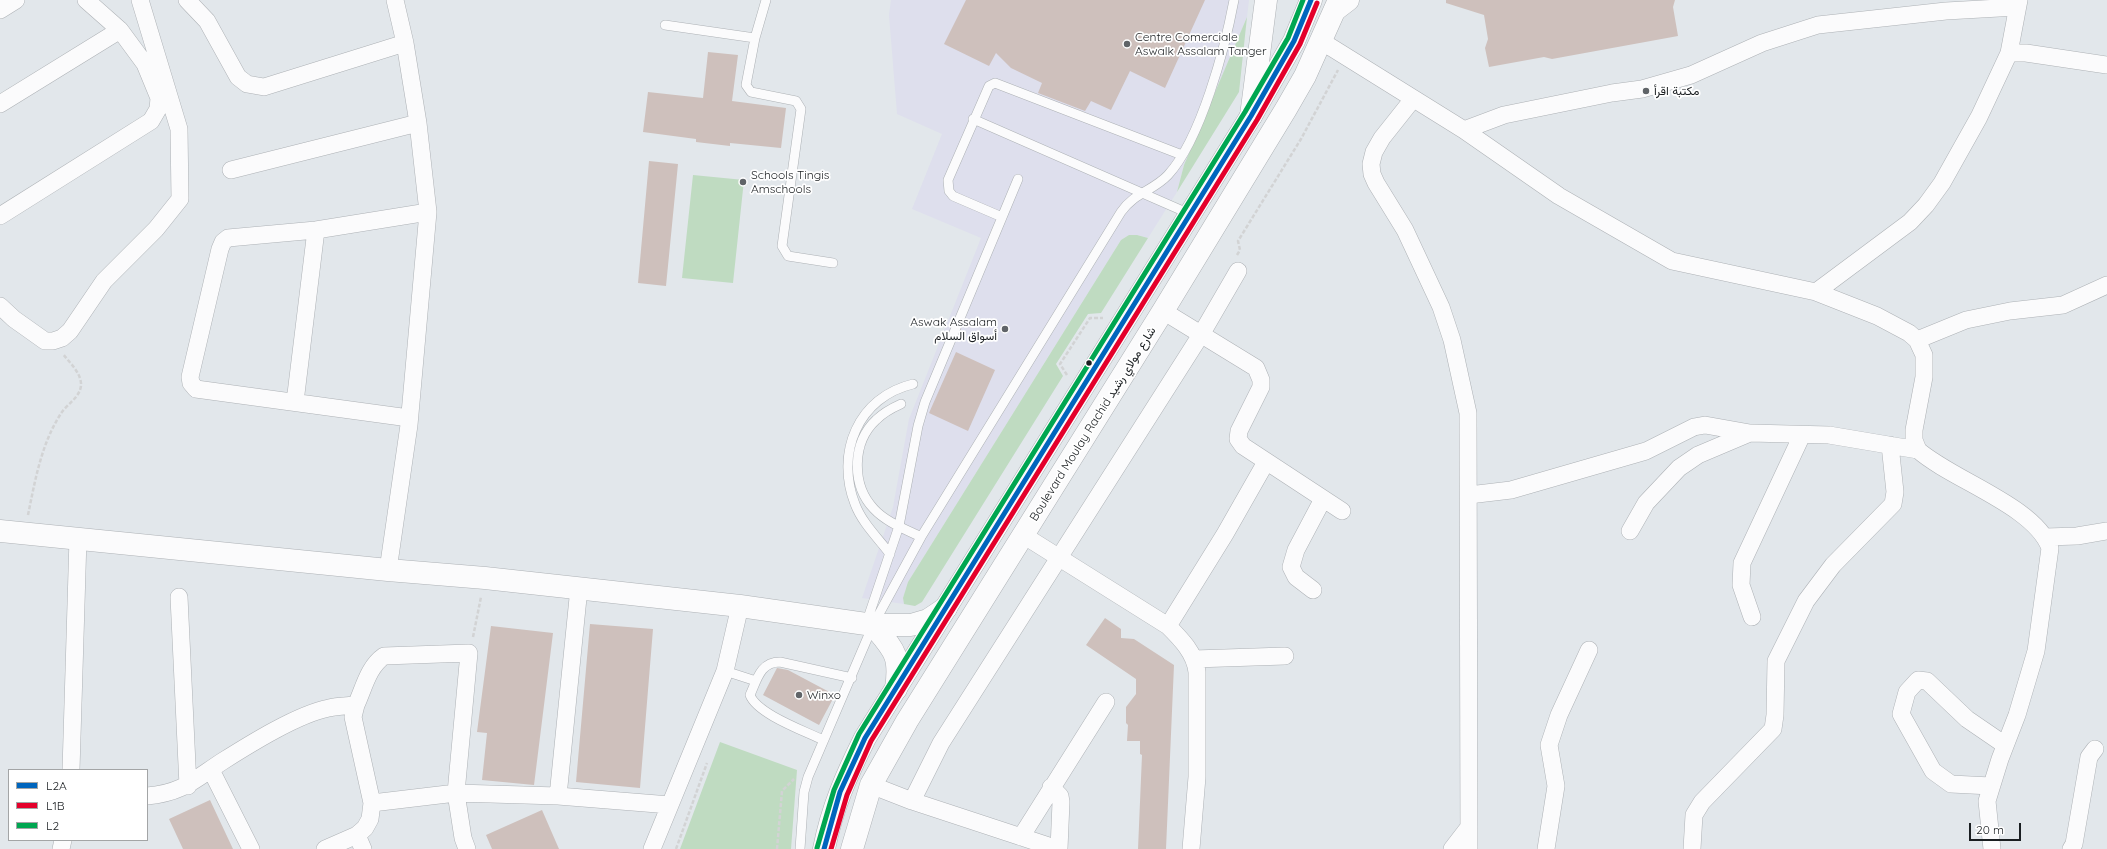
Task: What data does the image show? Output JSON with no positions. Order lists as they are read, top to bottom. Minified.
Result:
{"streets":{"main road":["Boulevard Moulay Rachid شارع مولاي رشيد"]},"places":["Centre Comerciale Aswalk Assalam Tanger","مكتبة اقرأ","Schools Tingis Amschools","Aswak Assalam أسواق السلام","Winxo"],"lines":["transit line L2A","transit line L2","transit line L1B"],"legend":["L2A","L1B","L2"],"scale_bar":"20 m"}
